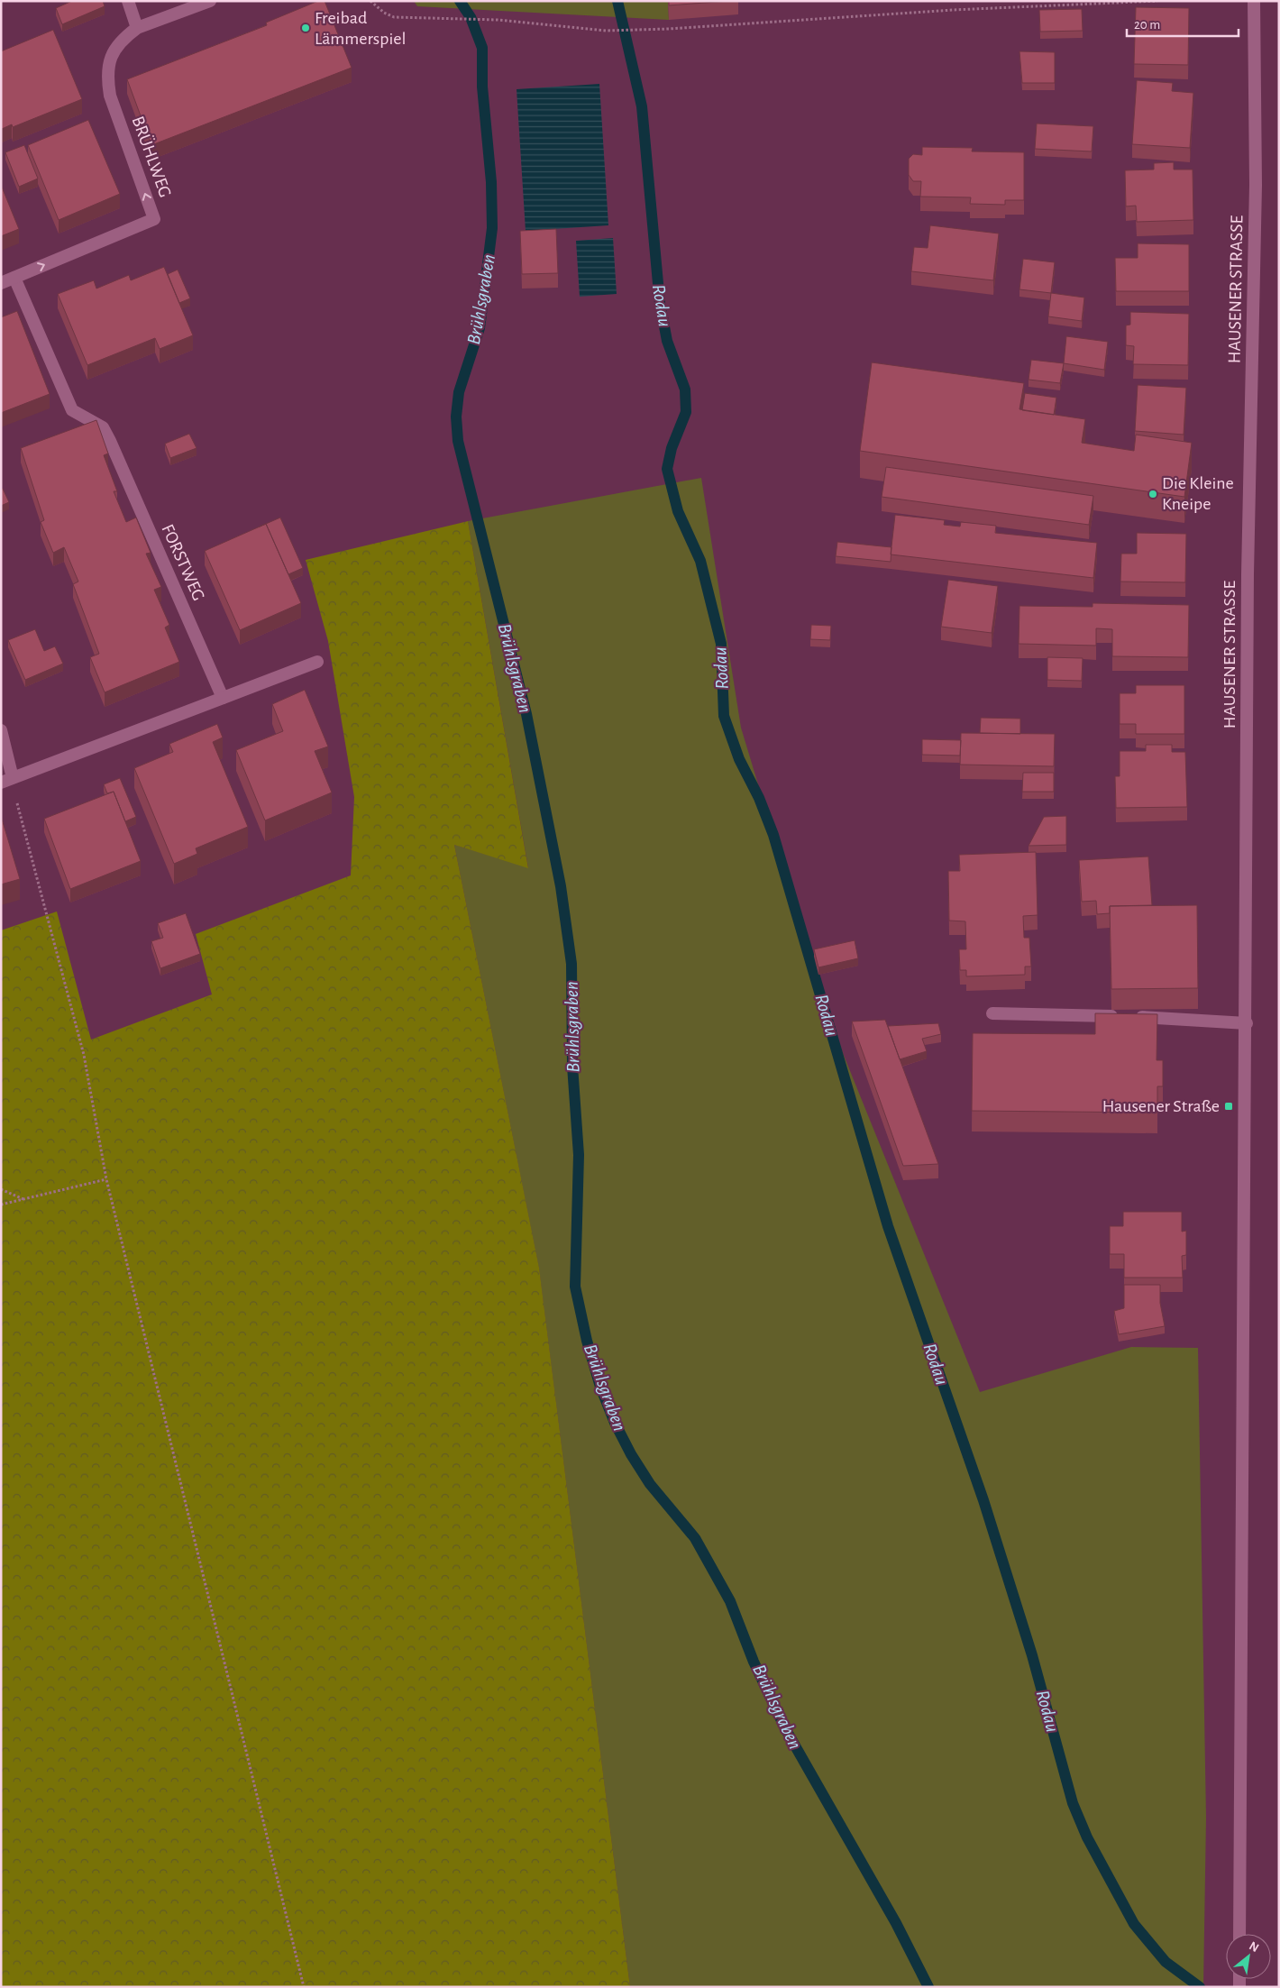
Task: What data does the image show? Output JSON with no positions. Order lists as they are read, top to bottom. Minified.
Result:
{"streets":{"main road":["BRÜHLWEG","HAUSENER STRASSE","FORSTWEG"]},"crossings":[["BRÜHLWEG","FORSTWEG"]],"water":["Brühlsgraben","Rodau"],"places":{"other":["Freibad Lämmerspiel","Die Kleine Kneipe"],"transit":["Hausener Straße"]},"scale_bar":"20 m","north":"top right"}
